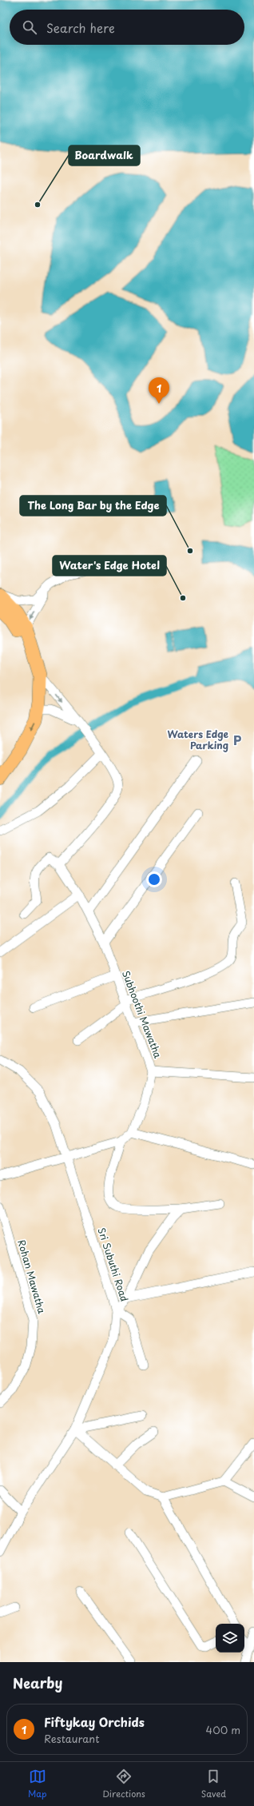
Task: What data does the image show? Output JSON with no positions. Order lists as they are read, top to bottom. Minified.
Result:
{"streets":{"street":["Subhoothi Mawatha","Sri Subuthi Road","Rohan Mawatha"]},"crossings":[["Subhoothi Mawatha","Sri Subuthi Road"]],"places":{"other":["Boardwalk","The Long Bar by the Edge","Water's Edge Hotel"],"parking":["Waters Edge Parking"]},"page":{"search":"Search here","pins":"1","heading":"Nearby","list":[{"mark":"1","name":"Fiftykay Orchids","note":"Restaurant","value":"400 m"}],"nav":["Map","Directions","Saved"]}}
